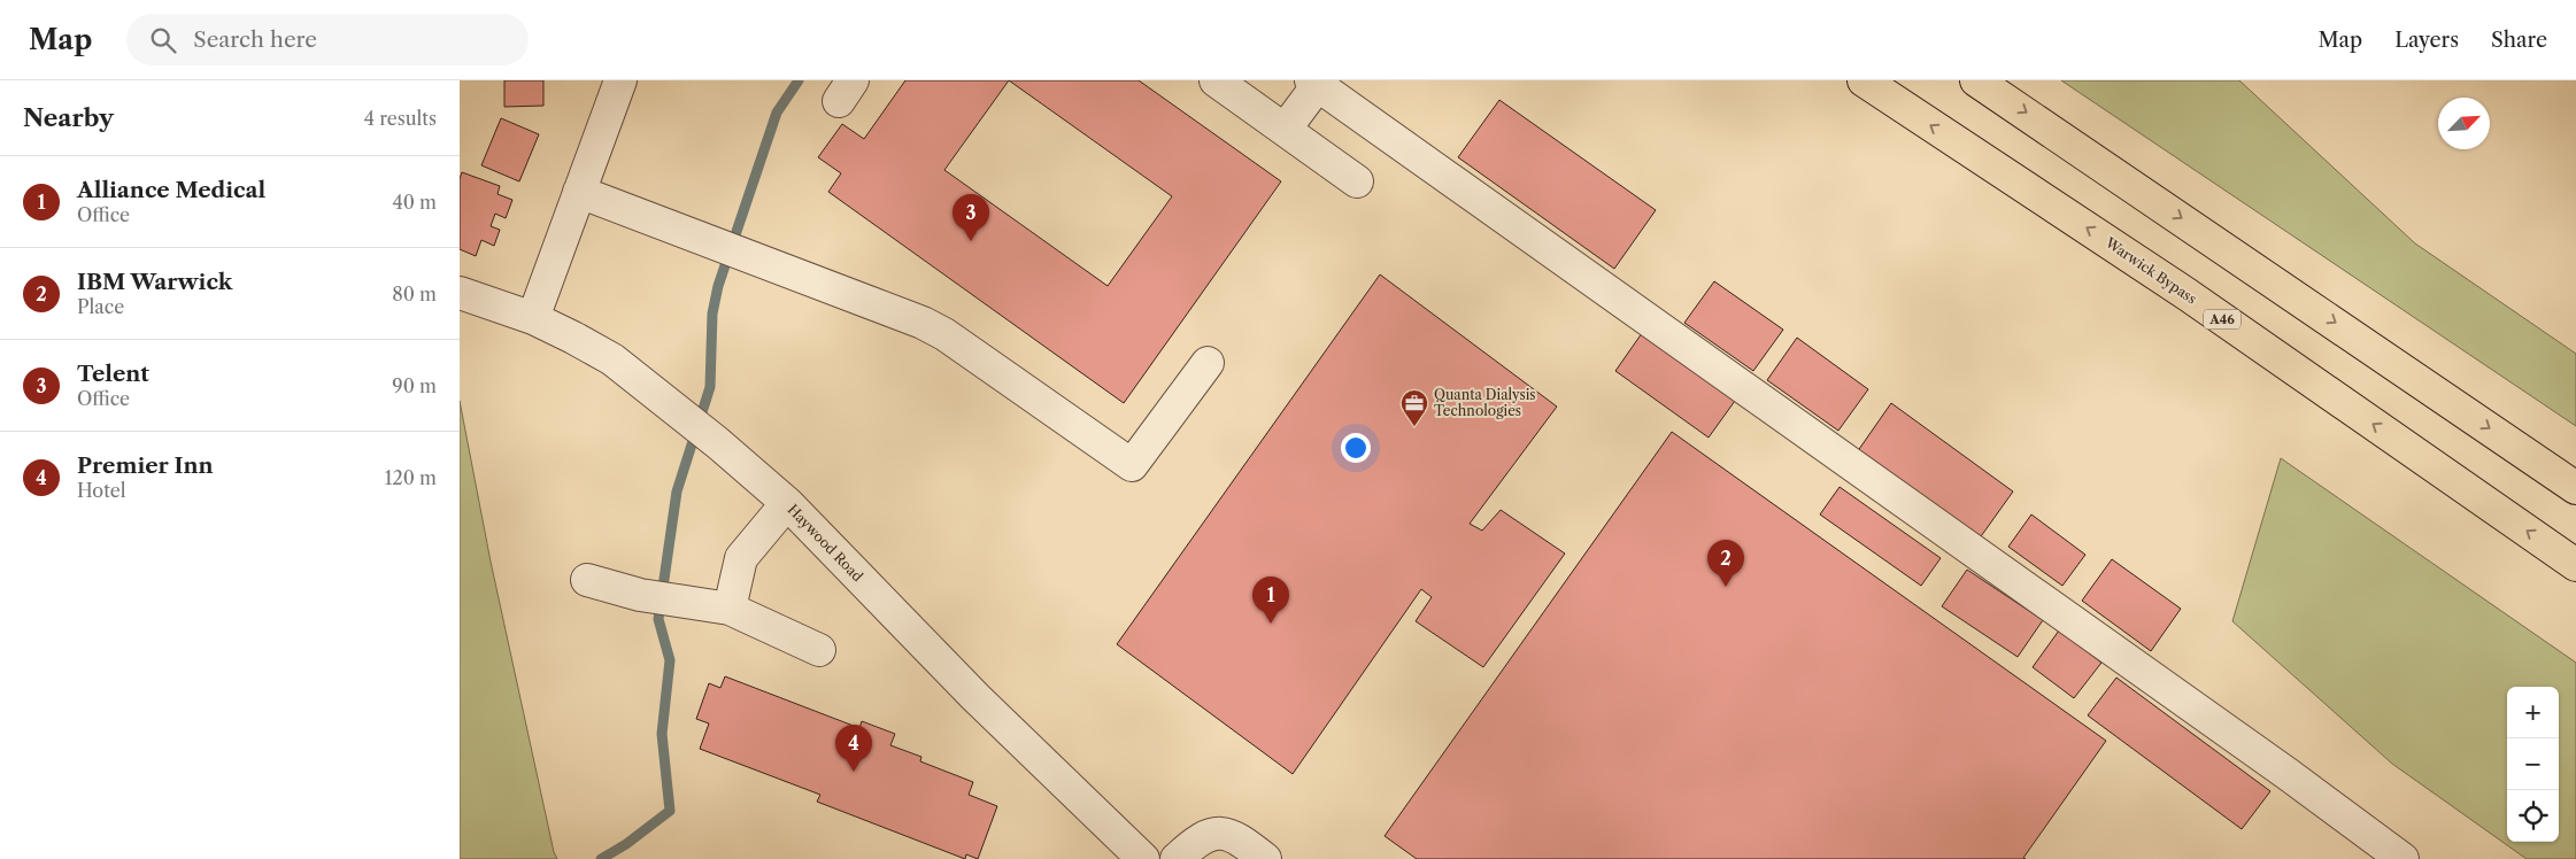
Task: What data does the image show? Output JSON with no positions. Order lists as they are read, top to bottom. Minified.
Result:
{"streets":{"highway":["Warwick Bypass","A46"],"street":["Haywood Road"]},"places":{"office":["Quanta Dialysis Technologies"]},"north":"top right","page":{"header":"Map","search":"Search here","nav":["Map","Layers","Share"],"heading":["Nearby","4 results"],"list":[{"mark":"1","name":"Alliance Medical","note":"Office","value":"40 m"},{"mark":"2","name":"IBM Warwick","note":"Place","value":"80 m"},{"mark":"3","name":"Telent","note":"Office","value":"90 m"},{"mark":"4","name":"Premier Inn","note":"Hotel","value":"120 m"}],"pins":["3","2","1","4"],"map_buttons":["+","−"]}}
